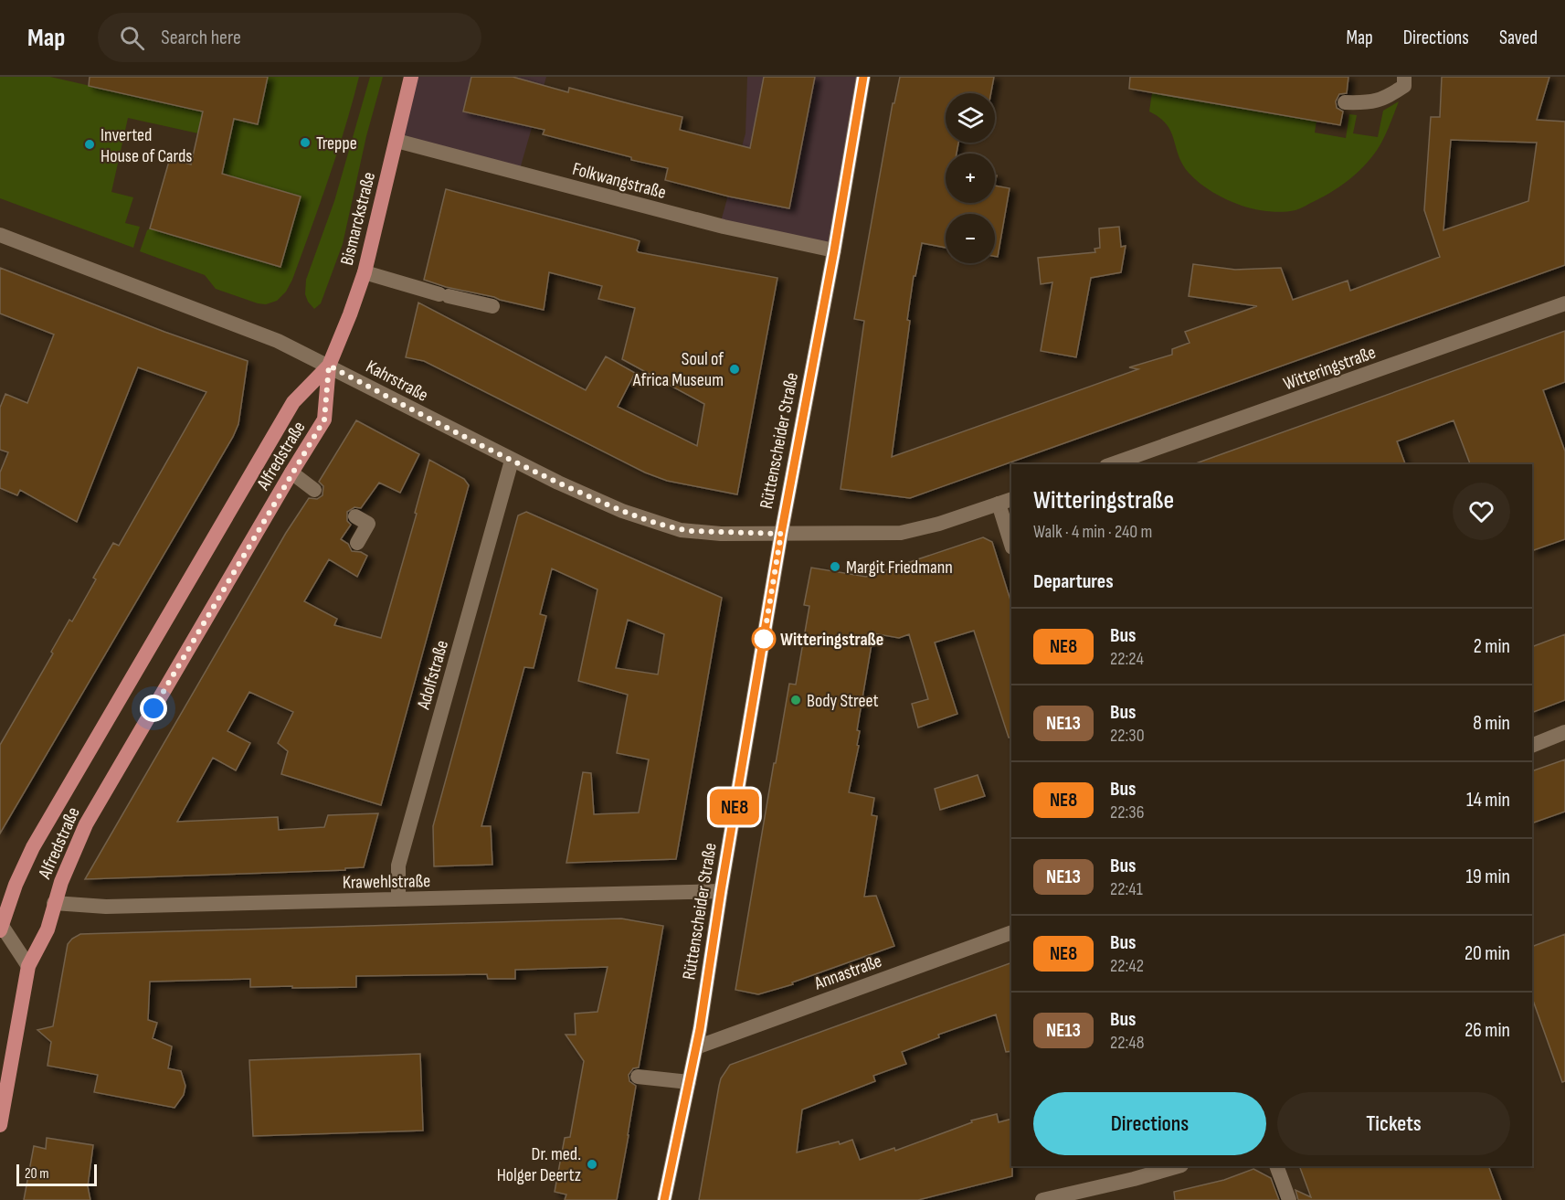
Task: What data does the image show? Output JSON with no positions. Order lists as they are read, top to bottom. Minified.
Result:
{"streets":{"main road":["Bismarckstraße","Alfredstraße"],"street":["Folkwangstraße","Witteringstraße","Kahrstraße","Rüttenscheider Straße","Adolfstraße","Krawehlstraße","Annastraße"]},"crossings":[["Folkwangstraße","Bismarckstraße"],["Folkwangstraße","Rüttenscheider Straße"],["Bismarckstraße","Kahrstraße"],["Bismarckstraße","Alfredstraße"],["Kahrstraße","Rüttenscheider Straße"],["Kahrstraße","Alfredstraße"],["Kahrstraße","Adolfstraße"],["Rüttenscheider Straße","Krawehlstraße"],["Rüttenscheider Straße","Annastraße"],["Alfredstraße","Krawehlstraße"],["Adolfstraße","Krawehlstraße"]],"places":["Treppe","Inverted House of Cards","Soul of Africa Museum","Margit Friedmann","Witteringstraße","Body Street","Dr. med. Holger Deertz"],"lines":["bus line NE8"],"scale_bar":"20 m","page":{"header":"Map","search":"Search here","nav":["Map","Directions","Saved"],"on_map":"NE8","map_buttons":["+","−"],"heading":[["Witteringstraße","Walk · 4 min · 240 m"],"Departures"],"list":[{"mark":"NE8","name":"Bus","note":"22:24","value":"2 min"},{"mark":"NE13","name":"Bus","note":"22:30","value":"8 min"},{"mark":"NE8","name":"Bus","note":"22:36","value":"14 min"},{"mark":"NE13","name":"Bus","note":"22:41","value":"19 min"},{"mark":"NE8","name":"Bus","note":"22:42","value":"20 min"},{"mark":"NE13","name":"Bus","note":"22:48","value":"26 min"}],"buttons":["Directions","Tickets"],"scale":"20 m"}}
